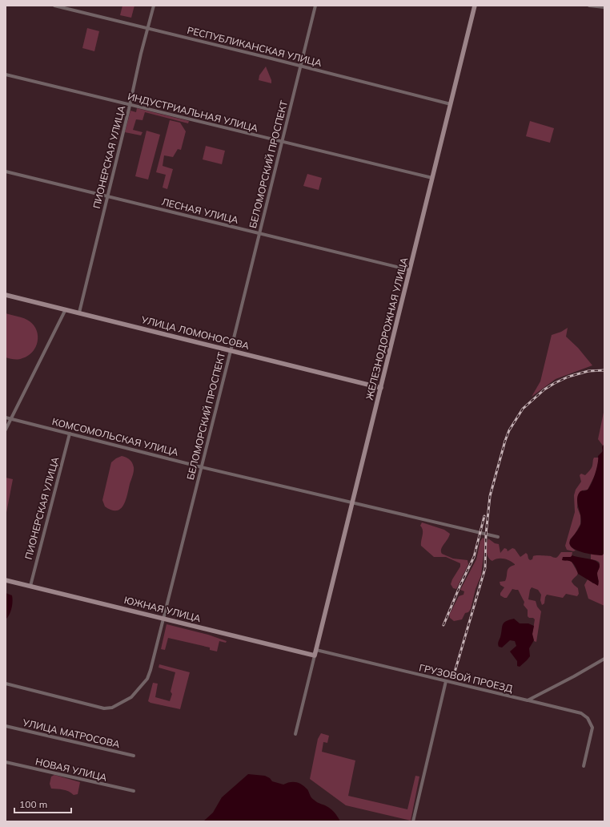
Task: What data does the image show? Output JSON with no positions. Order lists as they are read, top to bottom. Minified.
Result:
{"streets":{"main road":["ЖЕЛЕЗНОДОРОЖНАЯ УЛИЦА","УЛИЦА ЛОМОНОСОВА","ЮЖНАЯ УЛИЦА"],"street":["РЕСПУБЛИКАНСКАЯ УЛИЦА","ИНДУСТРИАЛЬНАЯ УЛИЦА","ПИОНЕРСКАЯ УЛИЦА","БЕЛОМОРСКИЙ ПРОСПЕКТ","ЛЕСНАЯ УЛИЦА","КОМСОМОЛЬСКАЯ УЛИЦА","ГРУЗОВОЙ ПРОЕЗД","УЛИЦА МАТРОСОВА","НОВАЯ УЛИЦА"]},"crossings":[["РЕСПУБЛИКАНСКАЯ УЛИЦА","ПИОНЕРСКАЯ УЛИЦА"],["РЕСПУБЛИКАНСКАЯ УЛИЦА","БЕЛОМОРСКИЙ ПРОСПЕКТ"],["РЕСПУБЛИКАНСКАЯ УЛИЦА","ЖЕЛЕЗНОДОРОЖНАЯ УЛИЦА"],["ИНДУСТРИАЛЬНАЯ УЛИЦА","ПИОНЕРСКАЯ УЛИЦА"],["ИНДУСТРИАЛЬНАЯ УЛИЦА","БЕЛОМОРСКИЙ ПРОСПЕКТ"],["ИНДУСТРИАЛЬНАЯ УЛИЦА","ЖЕЛЕЗНОДОРОЖНАЯ УЛИЦА"],["ПИОНЕРСКАЯ УЛИЦА","ЛЕСНАЯ УЛИЦА"],["ПИОНЕРСКАЯ УЛИЦА","УЛИЦА ЛОМОНОСОВА"],["ПИОНЕРСКАЯ УЛИЦА","КОМСОМОЛЬСКАЯ УЛИЦА"],["ПИОНЕРСКАЯ УЛИЦА","ЮЖНАЯ УЛИЦА"],["БЕЛОМОРСКИЙ ПРОСПЕКТ","ЛЕСНАЯ УЛИЦА"],["БЕЛОМОРСКИЙ ПРОСПЕКТ","УЛИЦА ЛОМОНОСОВА"],["БЕЛОМОРСКИЙ ПРОСПЕКТ","КОМСОМОЛЬСКАЯ УЛИЦА"],["БЕЛОМОРСКИЙ ПРОСПЕКТ","ЮЖНАЯ УЛИЦА"],["ЛЕСНАЯ УЛИЦА","ЖЕЛЕЗНОДОРОЖНАЯ УЛИЦА"],["ЖЕЛЕЗНОДОРОЖНАЯ УЛИЦА","УЛИЦА ЛОМОНОСОВА"],["ЖЕЛЕЗНОДОРОЖНАЯ УЛИЦА","КОМСОМОЛЬСКАЯ УЛИЦА"],["ЖЕЛЕЗНОДОРОЖНАЯ УЛИЦА","ЮЖНАЯ УЛИЦА"],["ЖЕЛЕЗНОДОРОЖНАЯ УЛИЦА","ГРУЗОВОЙ ПРОЕЗД"]],"scale_bar":"100 m"}
